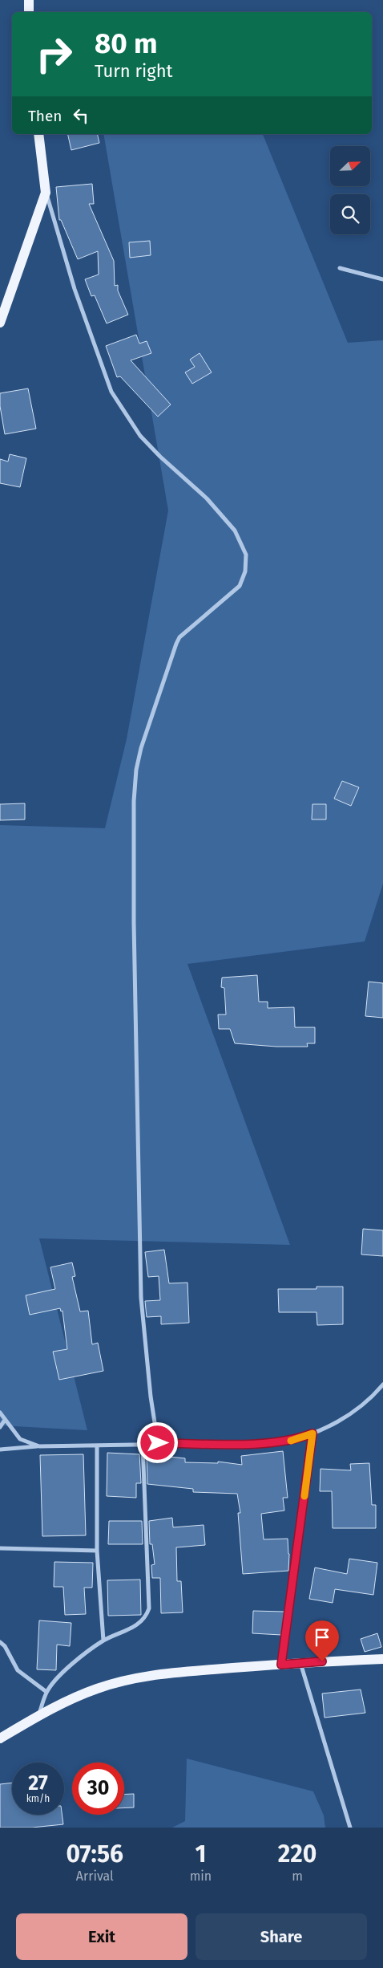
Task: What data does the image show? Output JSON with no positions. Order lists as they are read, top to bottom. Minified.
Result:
{"north":"top right","page":{"turn":["80 m","Turn right"],"then":"Then","speed":"27 km/h","limit":"30","eta":["07:56","Arrival","1","min","220","m"],"buttons":["Exit","Share"]}}
